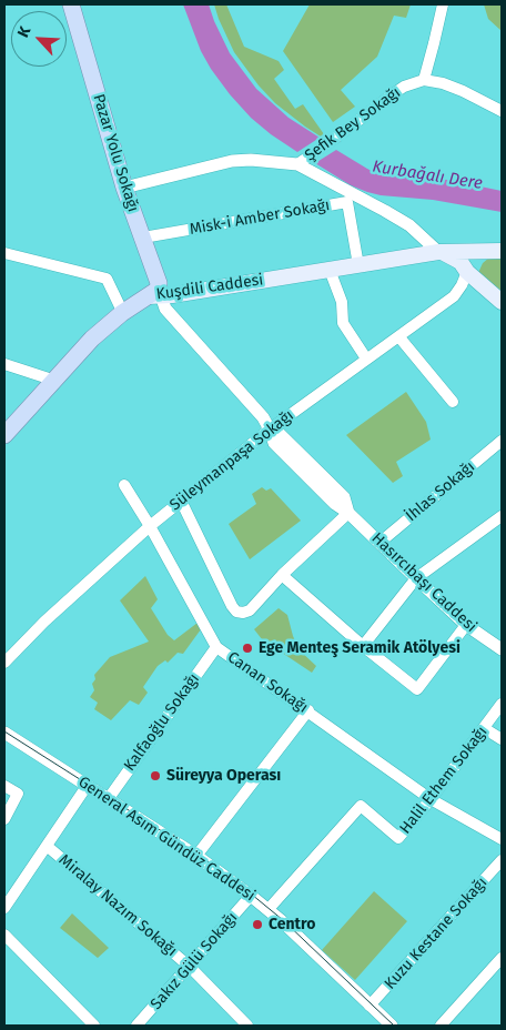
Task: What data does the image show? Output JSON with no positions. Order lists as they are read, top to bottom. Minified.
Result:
{"streets":{"main road":["Pazar Yolu Sokağı","Kuşdili Caddesi"],"street":["Şefik Bey Sokağı","Misk-i Amber Sokağı","Süleymanpaşa Sokağı","İhlas Sokağı","Hasırcıbaşı Caddesi","Canan Sokağı","Kalfaoğlu Sokağı","Halil Ethem Sokağı","General Asım Gündüz Caddesi","Miralay Nazım Sokağı","Kuzu Kestane Sokağı","Sakız Gülü Sokağı"]},"crossings":[["Pazar Yolu Sokağı","Misk-i Amber Sokağı"],["Pazar Yolu Sokağı","Kuşdili Caddesi"],["Pazar Yolu Sokağı","Hasırcıbaşı Caddesi"],["Misk-i Amber Sokağı","Kuşdili Caddesi"],["Kuşdili Caddesi","Hasırcıbaşı Caddesi"],["Süleymanpaşa Sokağı","Hasırcıbaşı Caddesi"],["Süleymanpaşa Sokağı","Canan Sokağı"],["İhlas Sokağı","Hasırcıbaşı Caddesi"],["Canan Sokağı","Kalfaoğlu Sokağı"],["Canan Sokağı","Halil Ethem Sokağı"],["Kalfaoğlu Sokağı","General Asım Gündüz Caddesi"],["Halil Ethem Sokağı","General Asım Gündüz Caddesi"],["General Asım Gündüz Caddesi","Kuzu Kestane Sokağı"],["General Asım Gündüz Caddesi","Sakız Gülü Sokağı"],["Miralay Nazım Sokağı","Sakız Gülü Sokağı"]],"water":["Kurbağalı Dere"],"places":["Ege Menteş Seramik Atölyesi","Süreyya Operası","Centro"],"north":"top left"}
